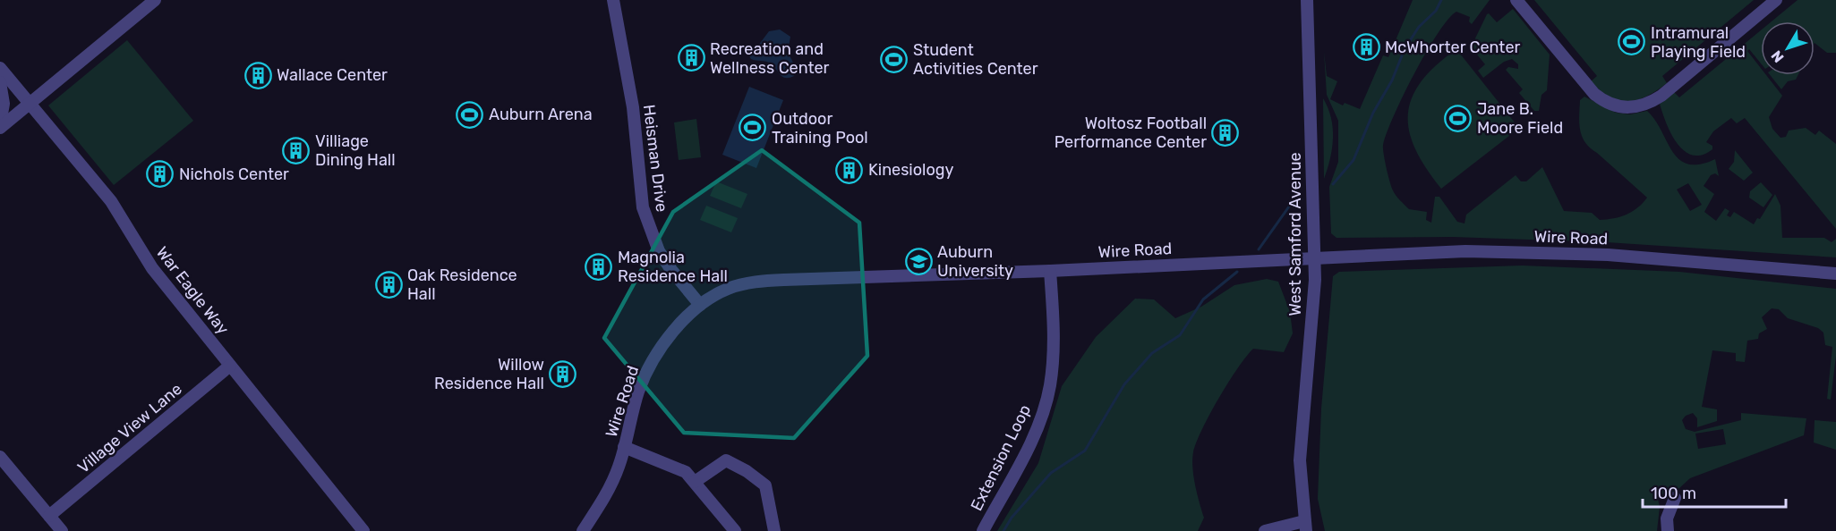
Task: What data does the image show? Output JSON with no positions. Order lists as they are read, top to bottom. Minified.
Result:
{"streets":{"street":["Heisman Drive","West Samford Avenue","Wire Road","War Eagle Way","Village View Lane","Extension Loop"]},"crossings":[["Heisman Drive","Wire Road"],["West Samford Avenue","Wire Road"],["Wire Road","Extension Loop"],["War Eagle Way","Village View Lane"]],"places":{"sports":["Intramural Playing Field","Student Activities Center","Auburn Arena","Jane B. Moore Field","Outdoor Training Pool"],"building":["McWhorter Center","Recreation and Wellness Center","Wallace Center","Woltosz Football Performance Center","Villiage Dining Hall","Kinesiology","Nichols Center","Magnolia Residence Hall","Oak Residence Hall","Willow Residence Hall"],"school or university":["Auburn University"]},"scale_bar":"100 m","north":"bottom left"}
